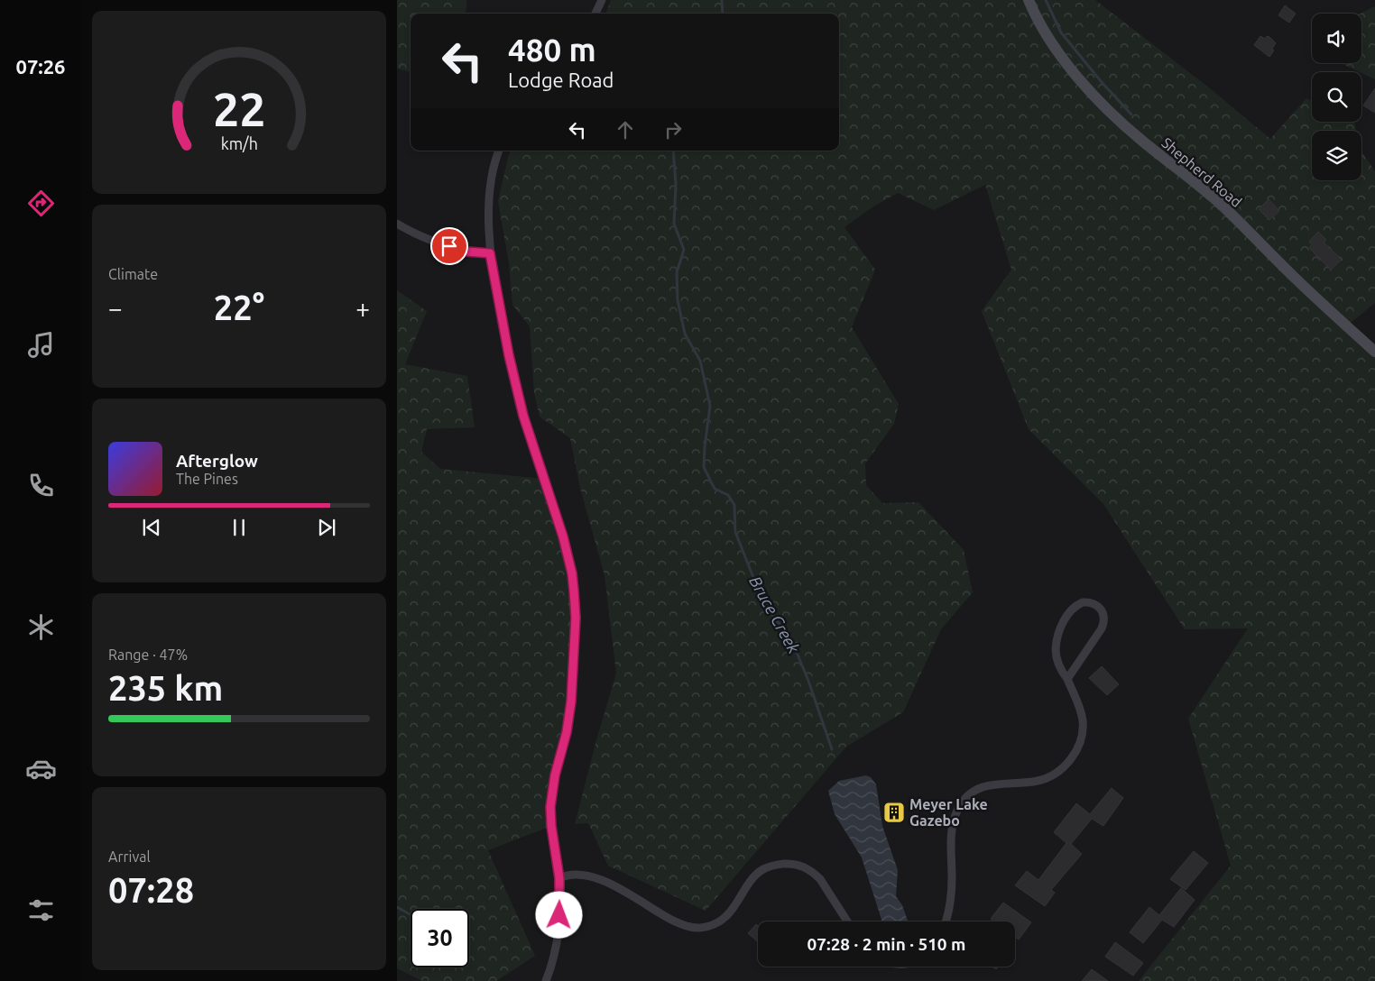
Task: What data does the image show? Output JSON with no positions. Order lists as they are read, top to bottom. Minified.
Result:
{"streets":{"street":["Shepherd Road"]},"water":["Bruce Creek"],"places":{"building":["Meyer Lake Gazebo"]},"page":{"tabs":"07:26","turn":["480 m","Lodge Road"],"tile":["Climate",["Range · 47%","235 km"],["Arrival","07:28"]],"heat":["−","22°","+"],"song":["Afterglow","The Pines"],"limit":"30","trip":"07:28 · 2 min · 510 m","gauge":["22","km/h"]}}
